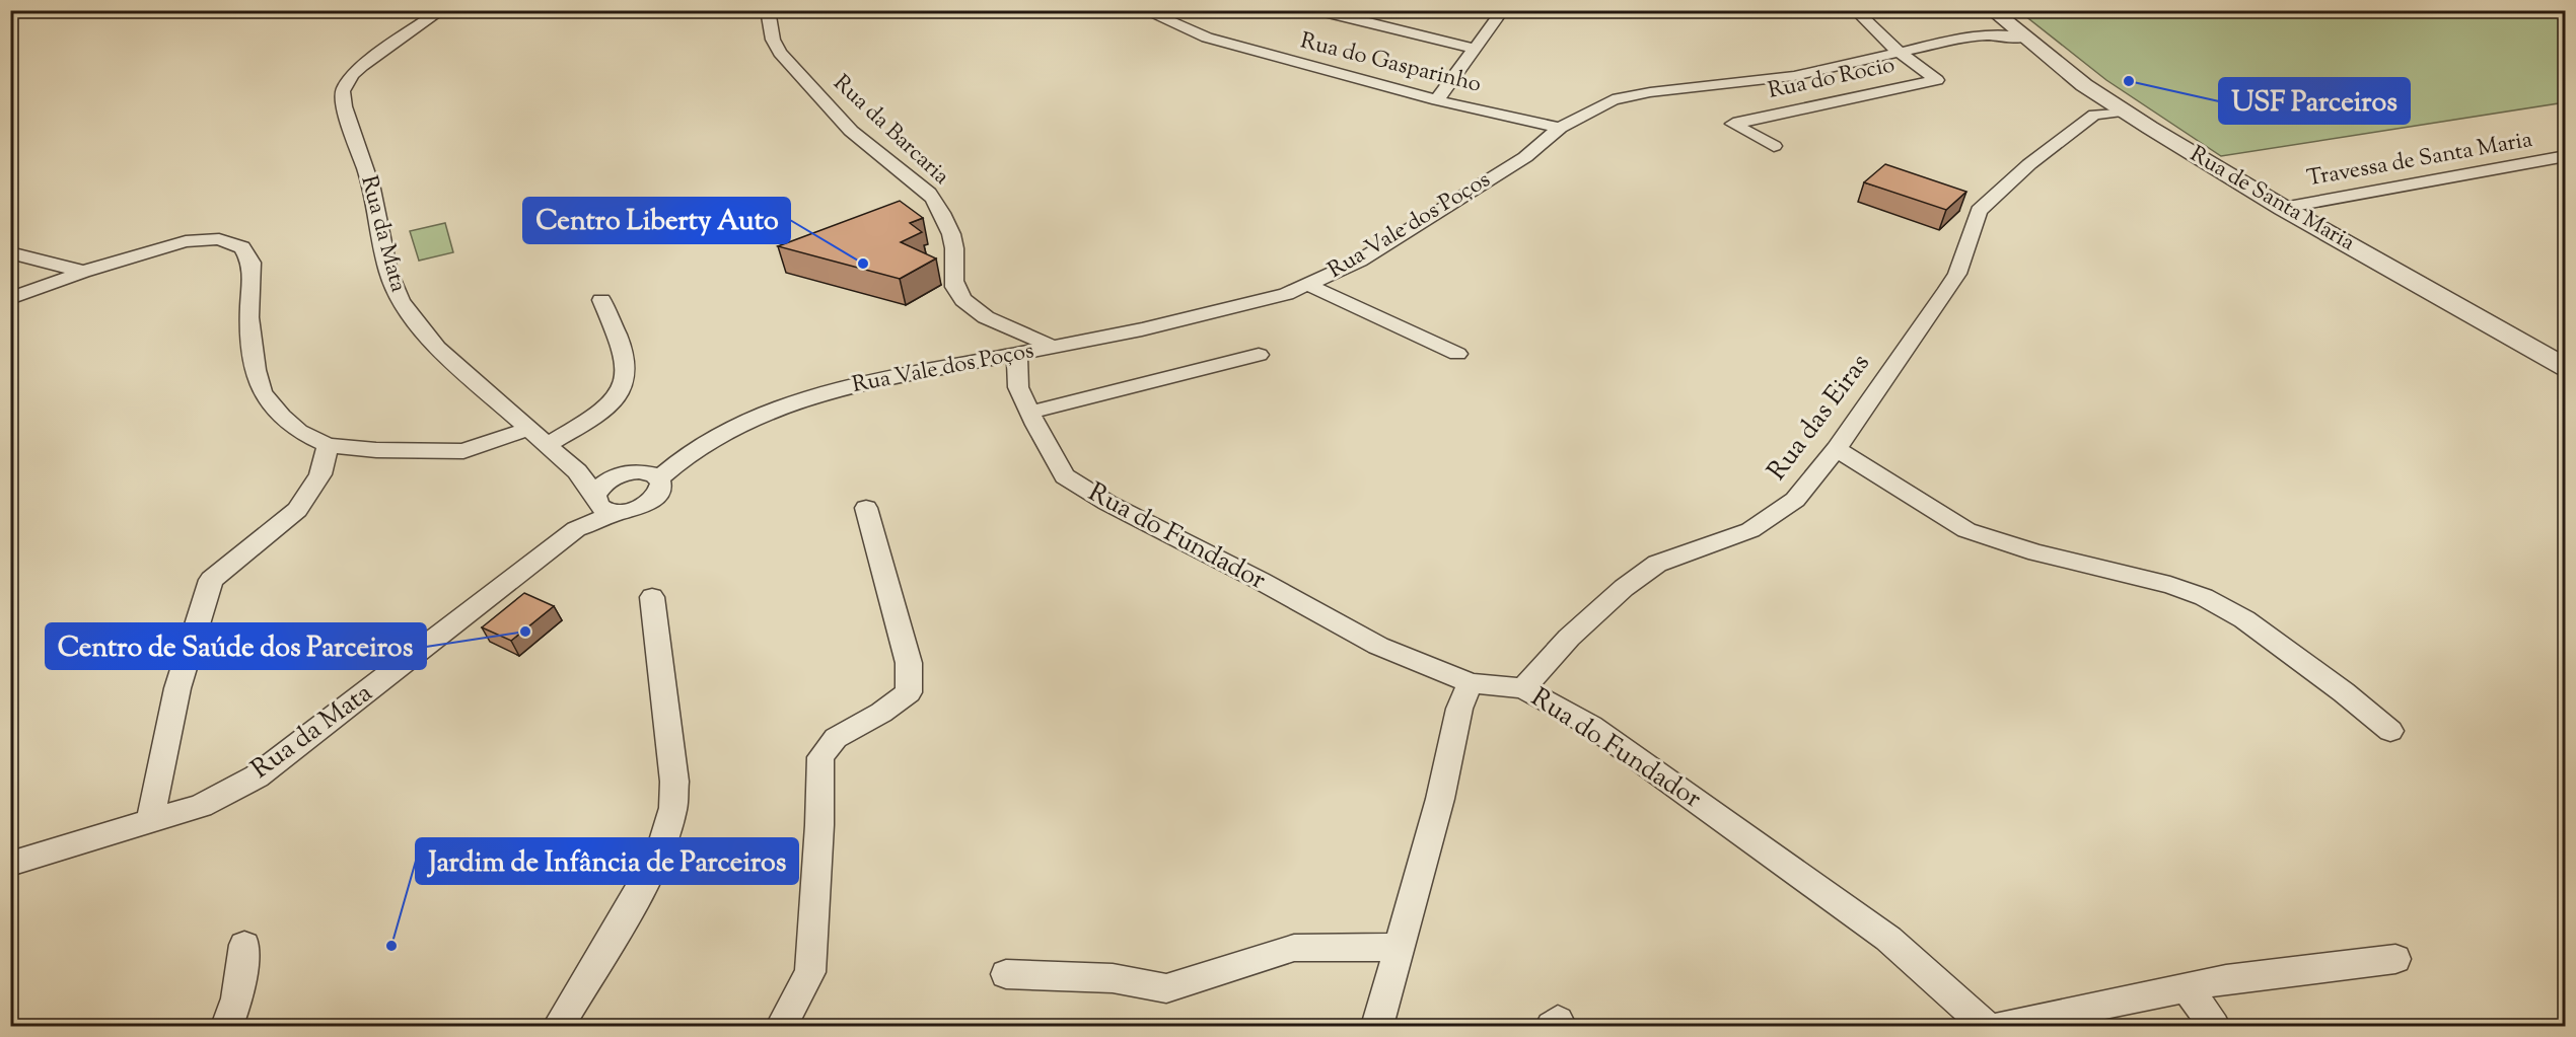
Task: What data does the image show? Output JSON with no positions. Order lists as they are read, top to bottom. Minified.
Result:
{"streets":{"street":["Rua do Gasparinho","Rua do Rocio","Rua da Barcaria","Travessa de Santa Maria","Rua de Santa Maria","Rua Vale dos Poços","Rua da Mata","Rua das Eiras","Rua do Fundador"]},"crossings":[["Rua do Gasparinho","Rua Vale dos Poços"],["Rua do Rocio","Rua Vale dos Poços"],["Rua da Barcaria","Rua Vale dos Poços"],["Travessa de Santa Maria","Rua de Santa Maria"],["Rua de Santa Maria","Rua Vale dos Poços"],["Rua de Santa Maria","Rua das Eiras"],["Rua Vale dos Poços","Rua da Mata"],["Rua Vale dos Poços","Rua do Fundador"],["Rua das Eiras","Rua do Fundador"]],"places":["USF Parceiros","Centro Liberty Auto","Centro de Saúde dos Parceiros","Jardim de Infância de Parceiros"]}
